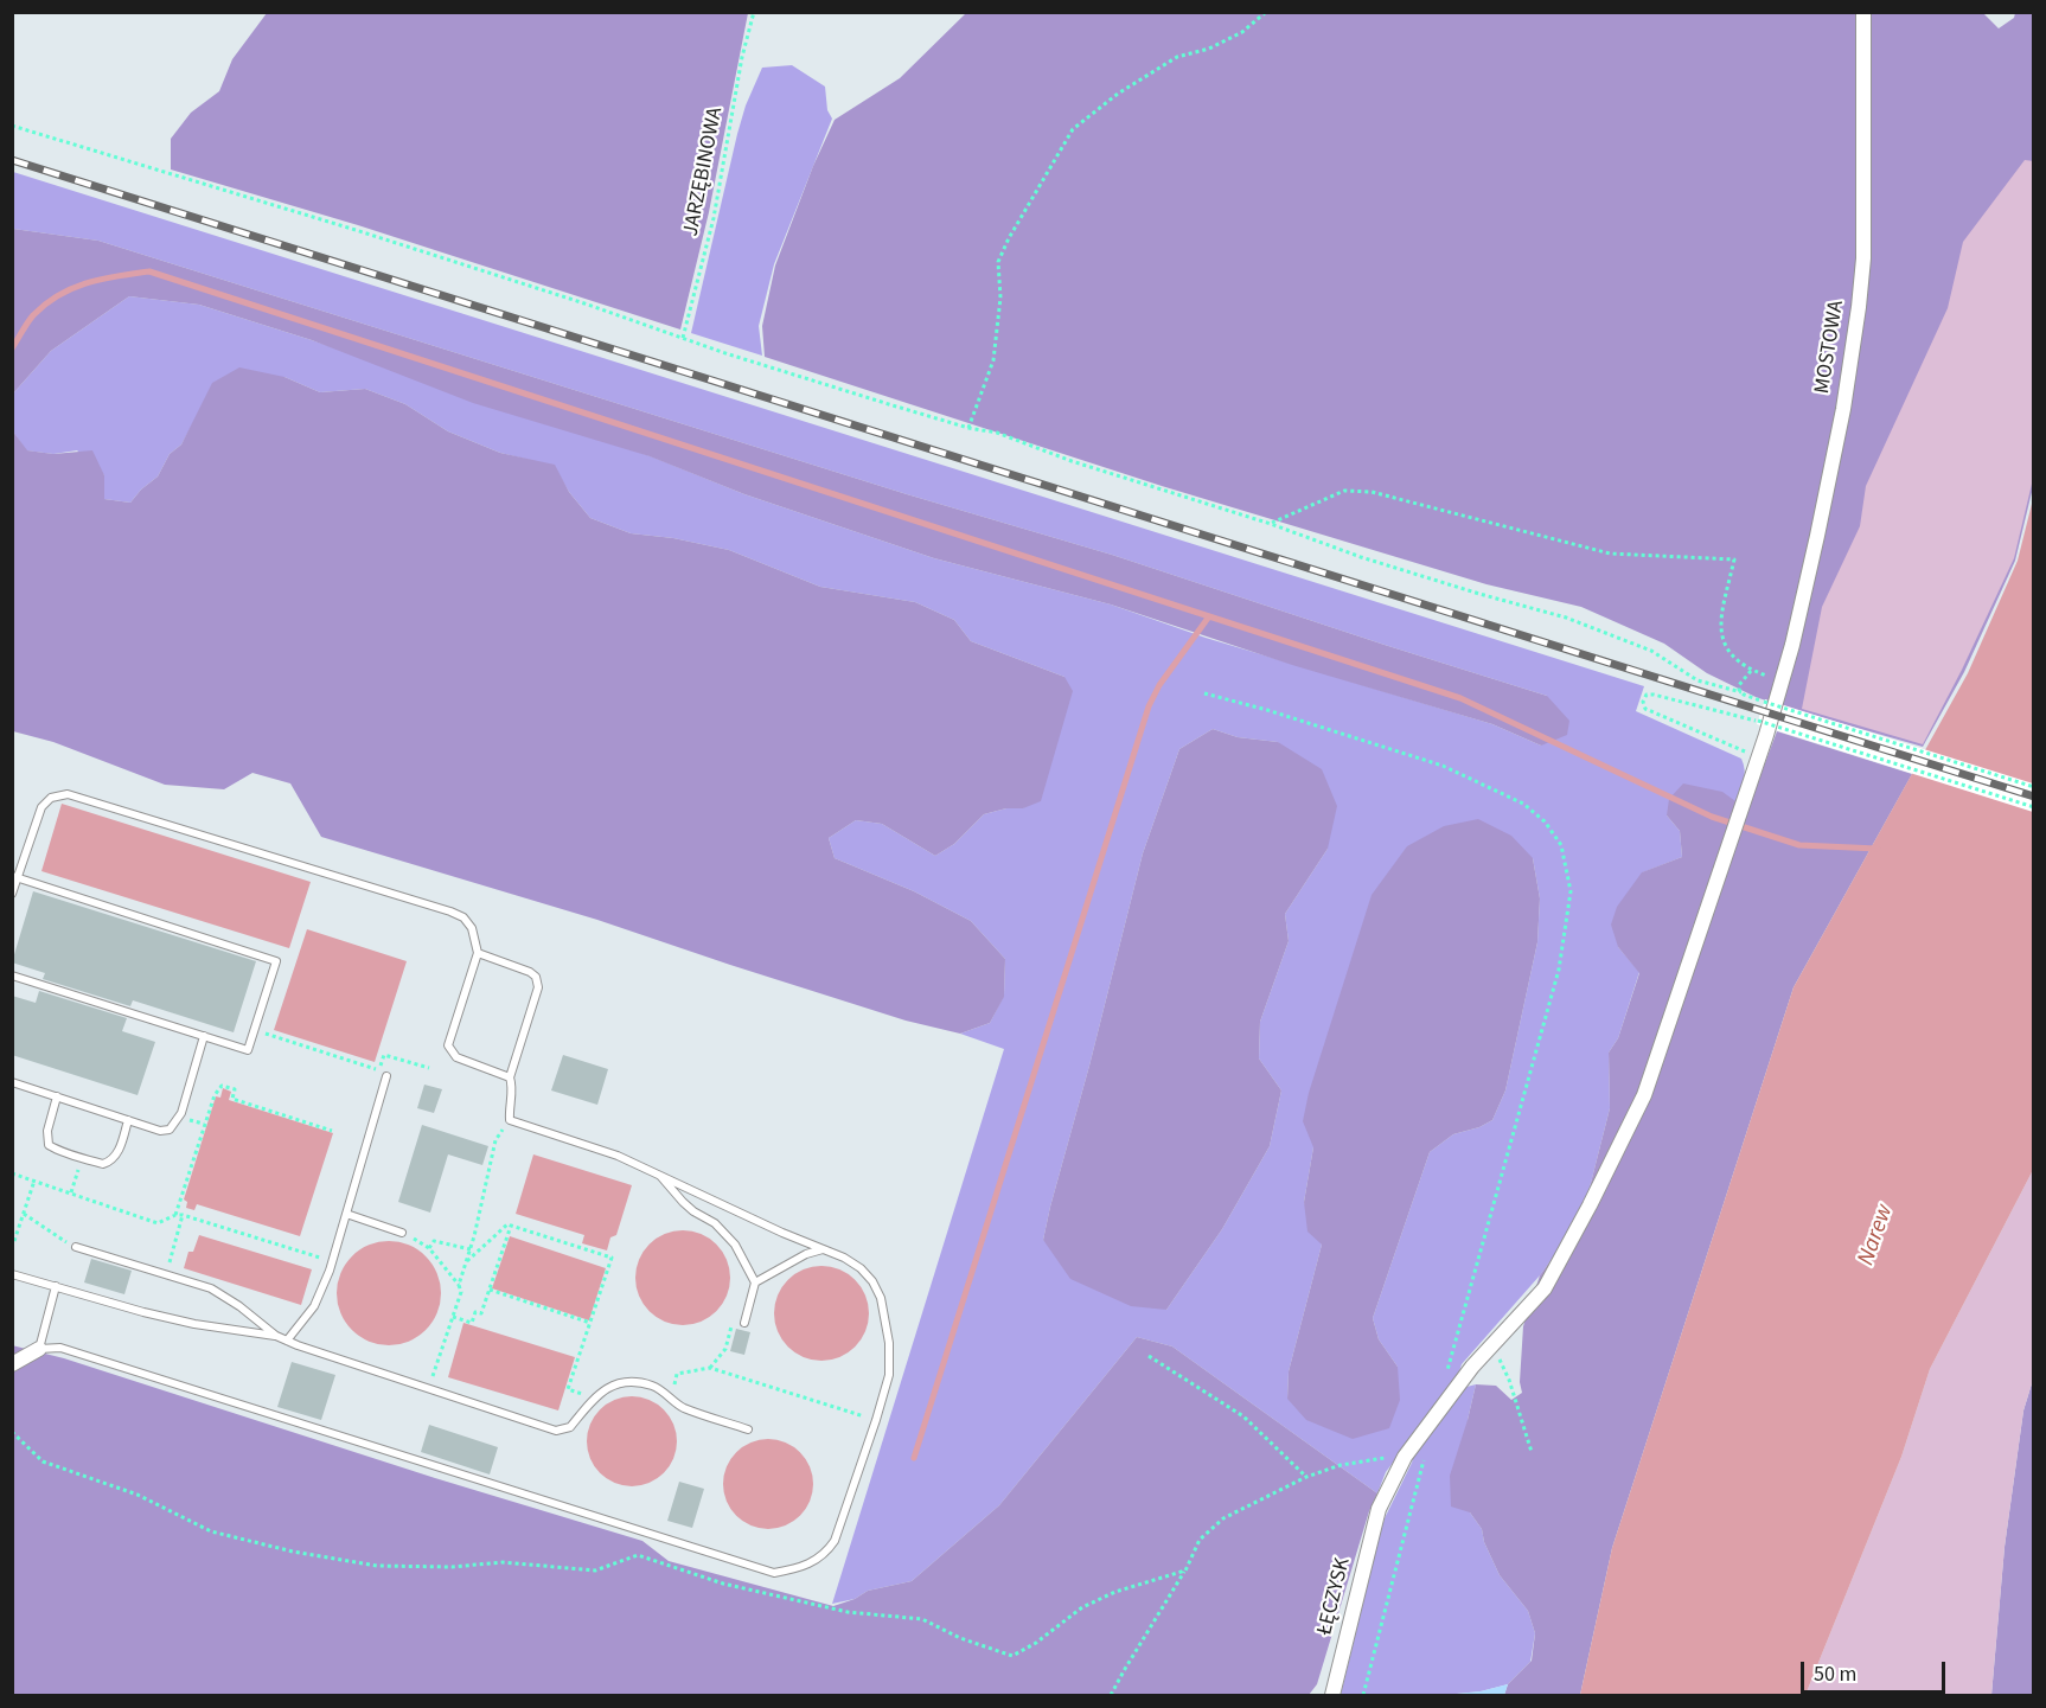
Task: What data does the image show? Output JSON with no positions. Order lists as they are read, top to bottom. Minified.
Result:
{"streets":{"street":["MOSTOWA","ŁĘCZYSK"],"path":["JARZĘBINOWA"]},"crossings":[["MOSTOWA","ŁĘCZYSK"]],"water":["Narew"],"scale_bar":"50 m"}
